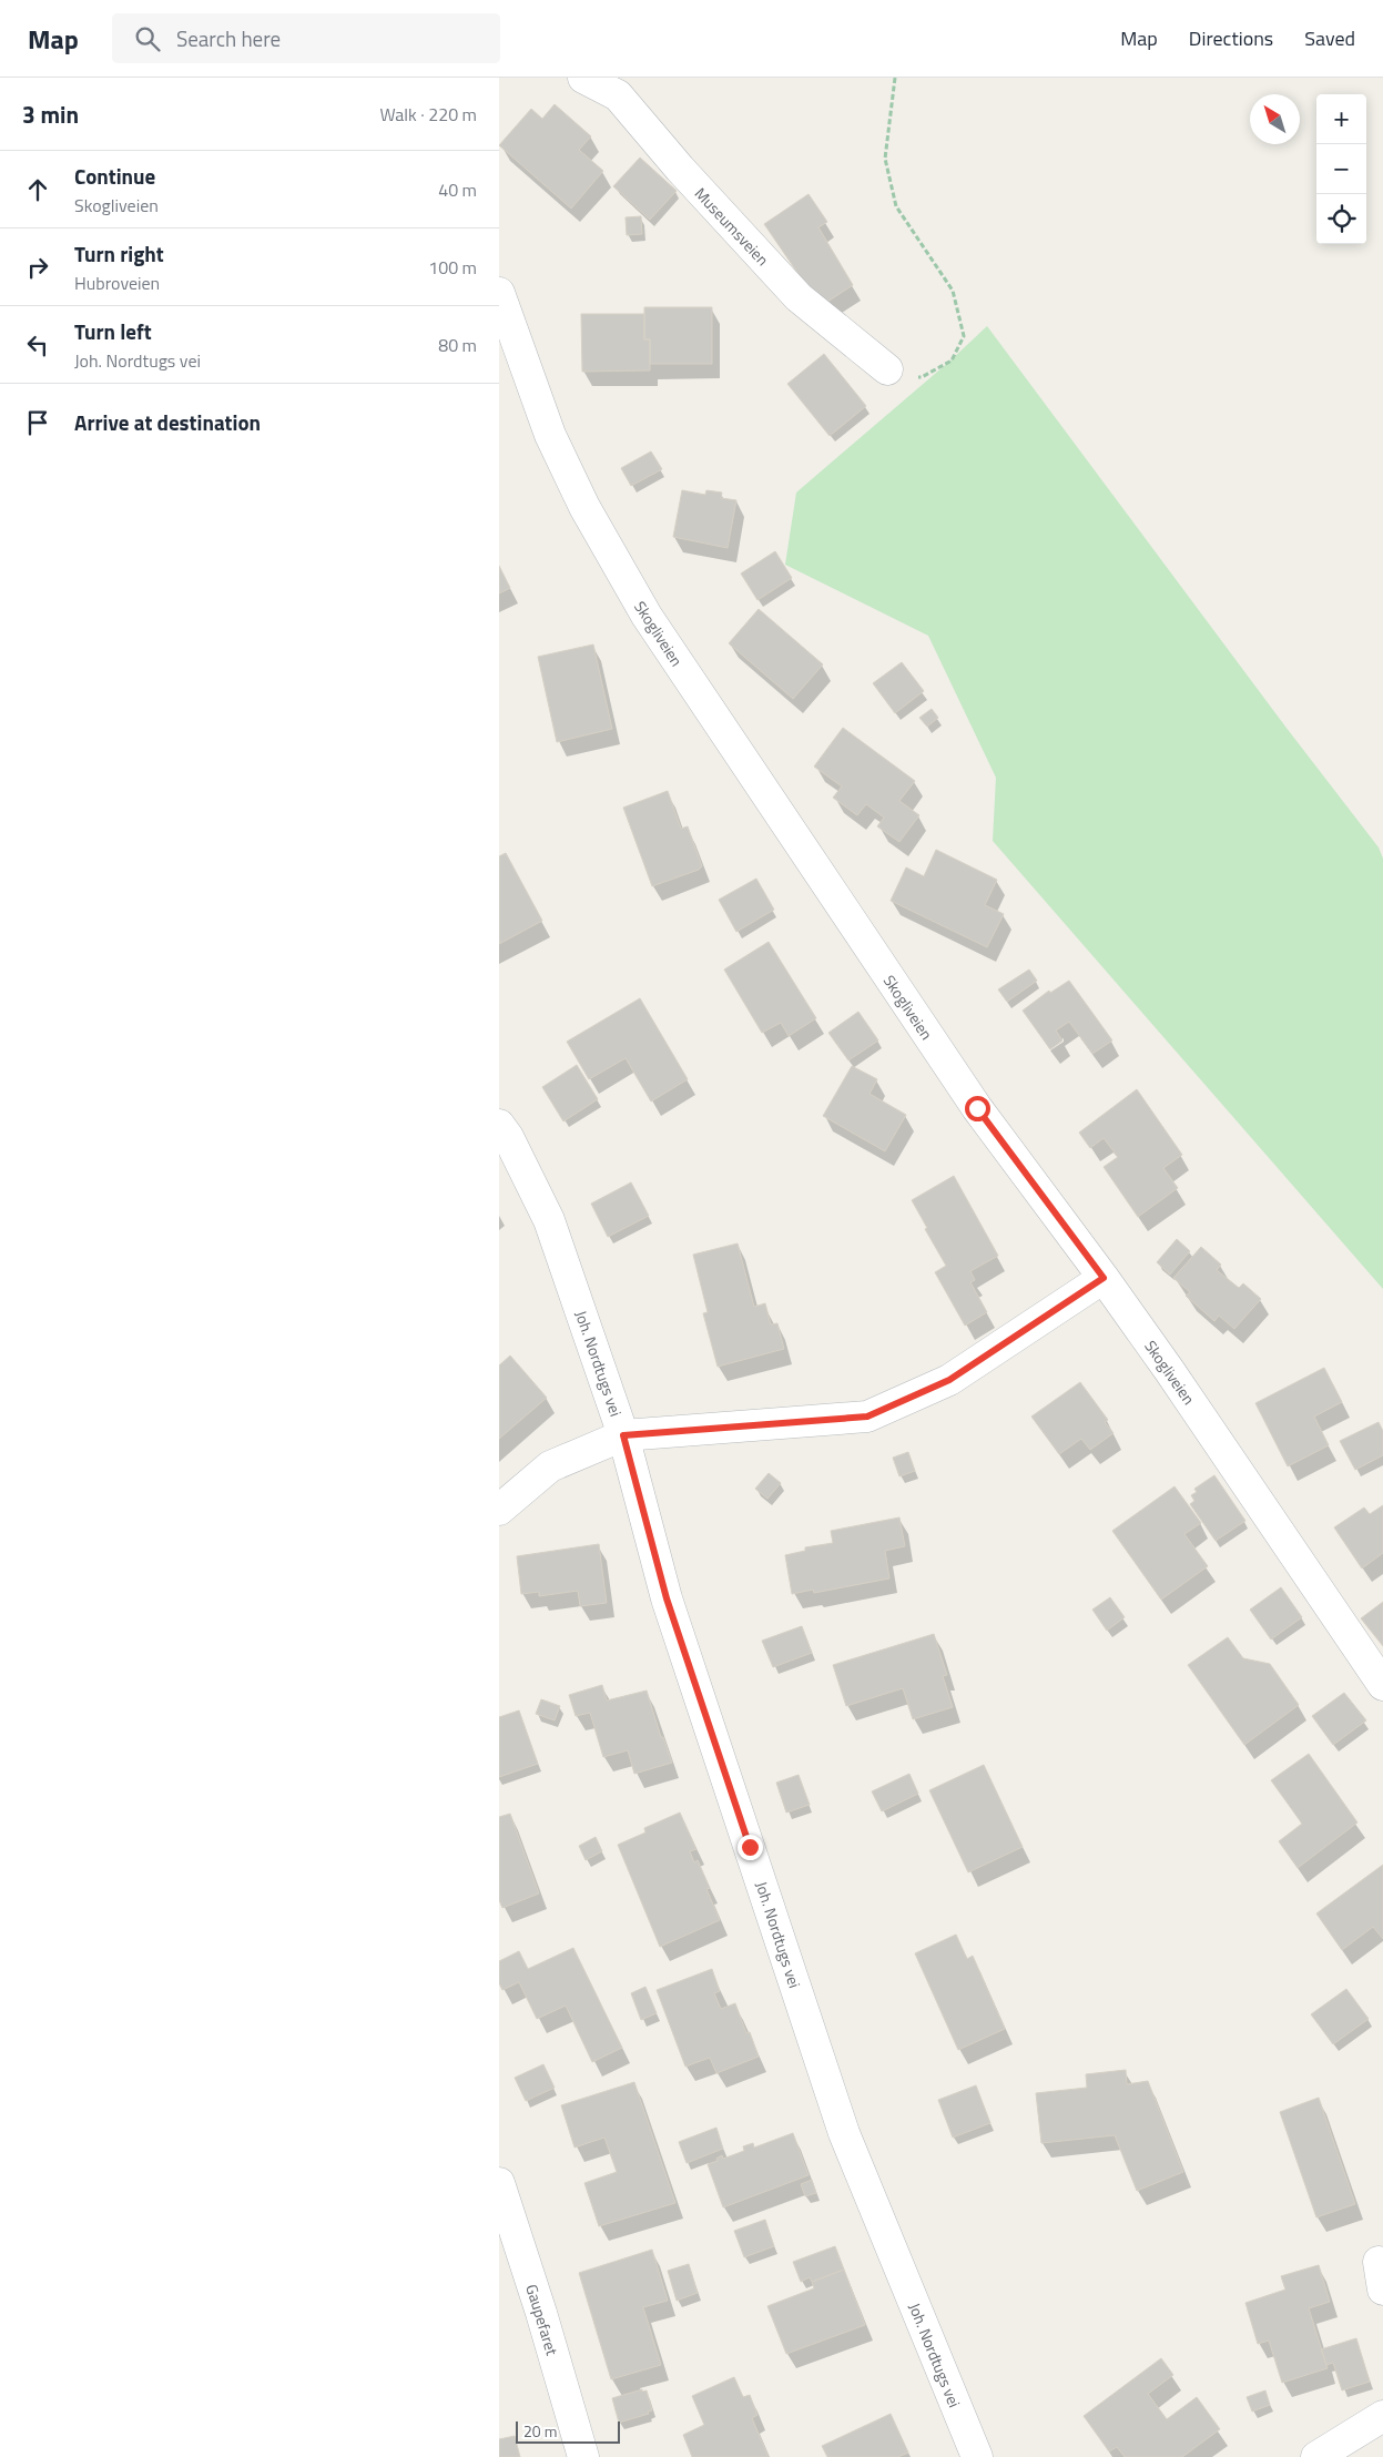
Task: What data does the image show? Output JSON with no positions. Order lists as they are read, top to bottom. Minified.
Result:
{"streets":{"street":["Museumsveien","Skogliveien","Joh. Nordtugs vei","Gaupefaret"]},"scale_bar":"20 m","north":"top left","page":{"header":"Map","search":"Search here","nav":["Map","Directions","Saved"],"heading":["3 min","Walk · 220 m"],"map_buttons":["+","−"],"list":[["Continue","Skogliveien","40 m"],["Turn right","Hubroveien","100 m"],["Turn left","Joh. Nordtugs vei","80 m"],"Arrive at destination"],"scale":"20 m"}}
